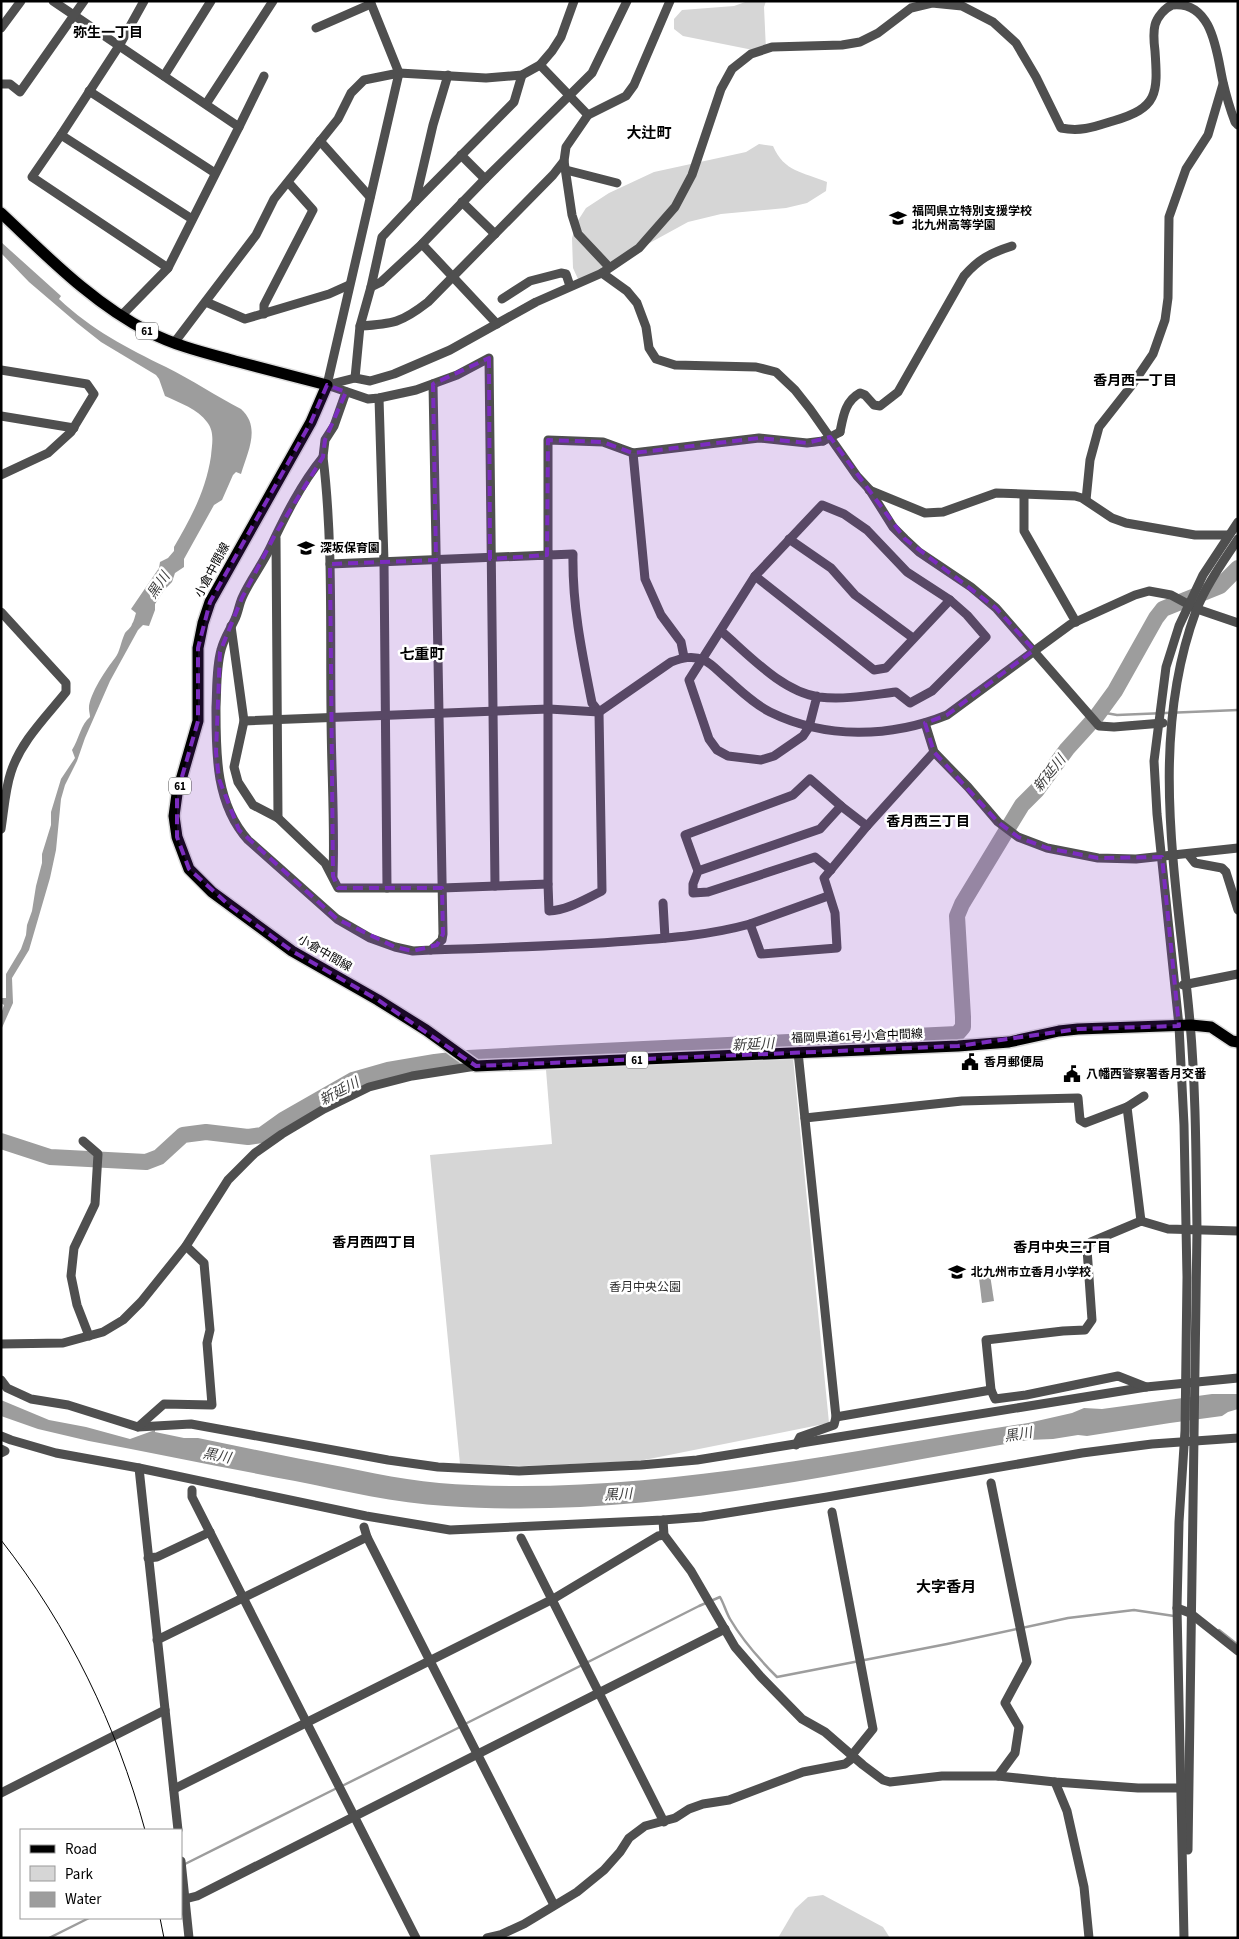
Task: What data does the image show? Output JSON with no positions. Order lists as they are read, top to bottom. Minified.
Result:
{"streets":{"main road":["61","小倉中間線","福岡県道61号小倉中間線"]},"crossings":[["61","小倉中間線"],["61","福岡県道61号小倉中間線"],["小倉中間線","福岡県道61号小倉中間線"]],"districts":["弥生一丁目","大辻町","香月西一丁目","七重町","香月西三丁目","香月西四丁目","香月中央三丁目","大字香月"],"water":["黒川","新延川"],"parks":["香月中央公園"],"places":{"school or university":["福岡県立特別支援学校 北九州高等学園","深坂保育園","北九州市立香月小学校"],"public building":["香月郵便局","八幡西警察署香月交番"]},"legend":["Road","Park","Water"]}
